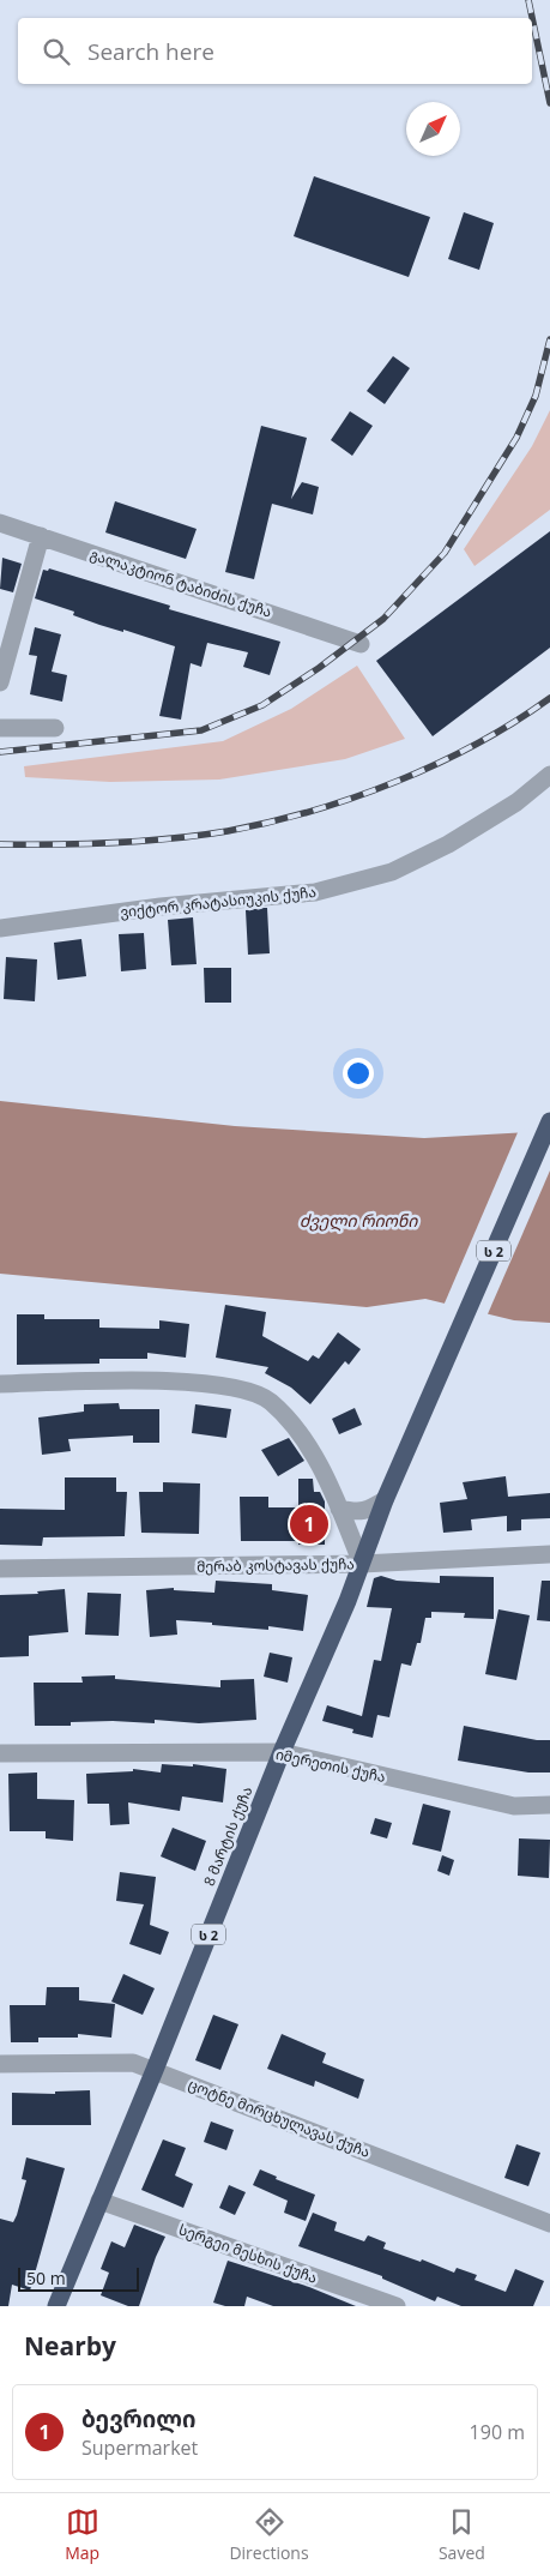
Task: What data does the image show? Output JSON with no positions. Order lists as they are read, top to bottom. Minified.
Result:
{"streets":{"highway":["ს 2","8 მარტის ქუჩა"],"street":["გალაკტიონ ტაბიძის ქუჩა","ვიქტორ კრატასიუკის ქუჩა","მერაბ კოსტავას ქუჩა","იმერეთის ქუჩა","ცოტნე მირცხულავას ქუჩა","სერგეი მესხის ქუჩა"]},"crossings":[["მერაბ კოსტავას ქუჩა","8 მარტის ქუჩა"],["იმერეთის ქუჩა","8 მარტის ქუჩა"],["8 მარტის ქუჩა","ცოტნე მირცხულავას ქუჩა"],["8 მარტის ქუჩა","სერგეი მესხის ქუჩა"]],"water":["ძველი რიონი"],"scale_bar":"50 m","north":"top right","page":{"search":"Search here","pins":"1","scale":"50 m","heading":"Nearby","list":[{"mark":"1","name":"ბევრილი","note":"Supermarket","value":"190 m"}],"nav":["Map","Directions","Saved"]}}
